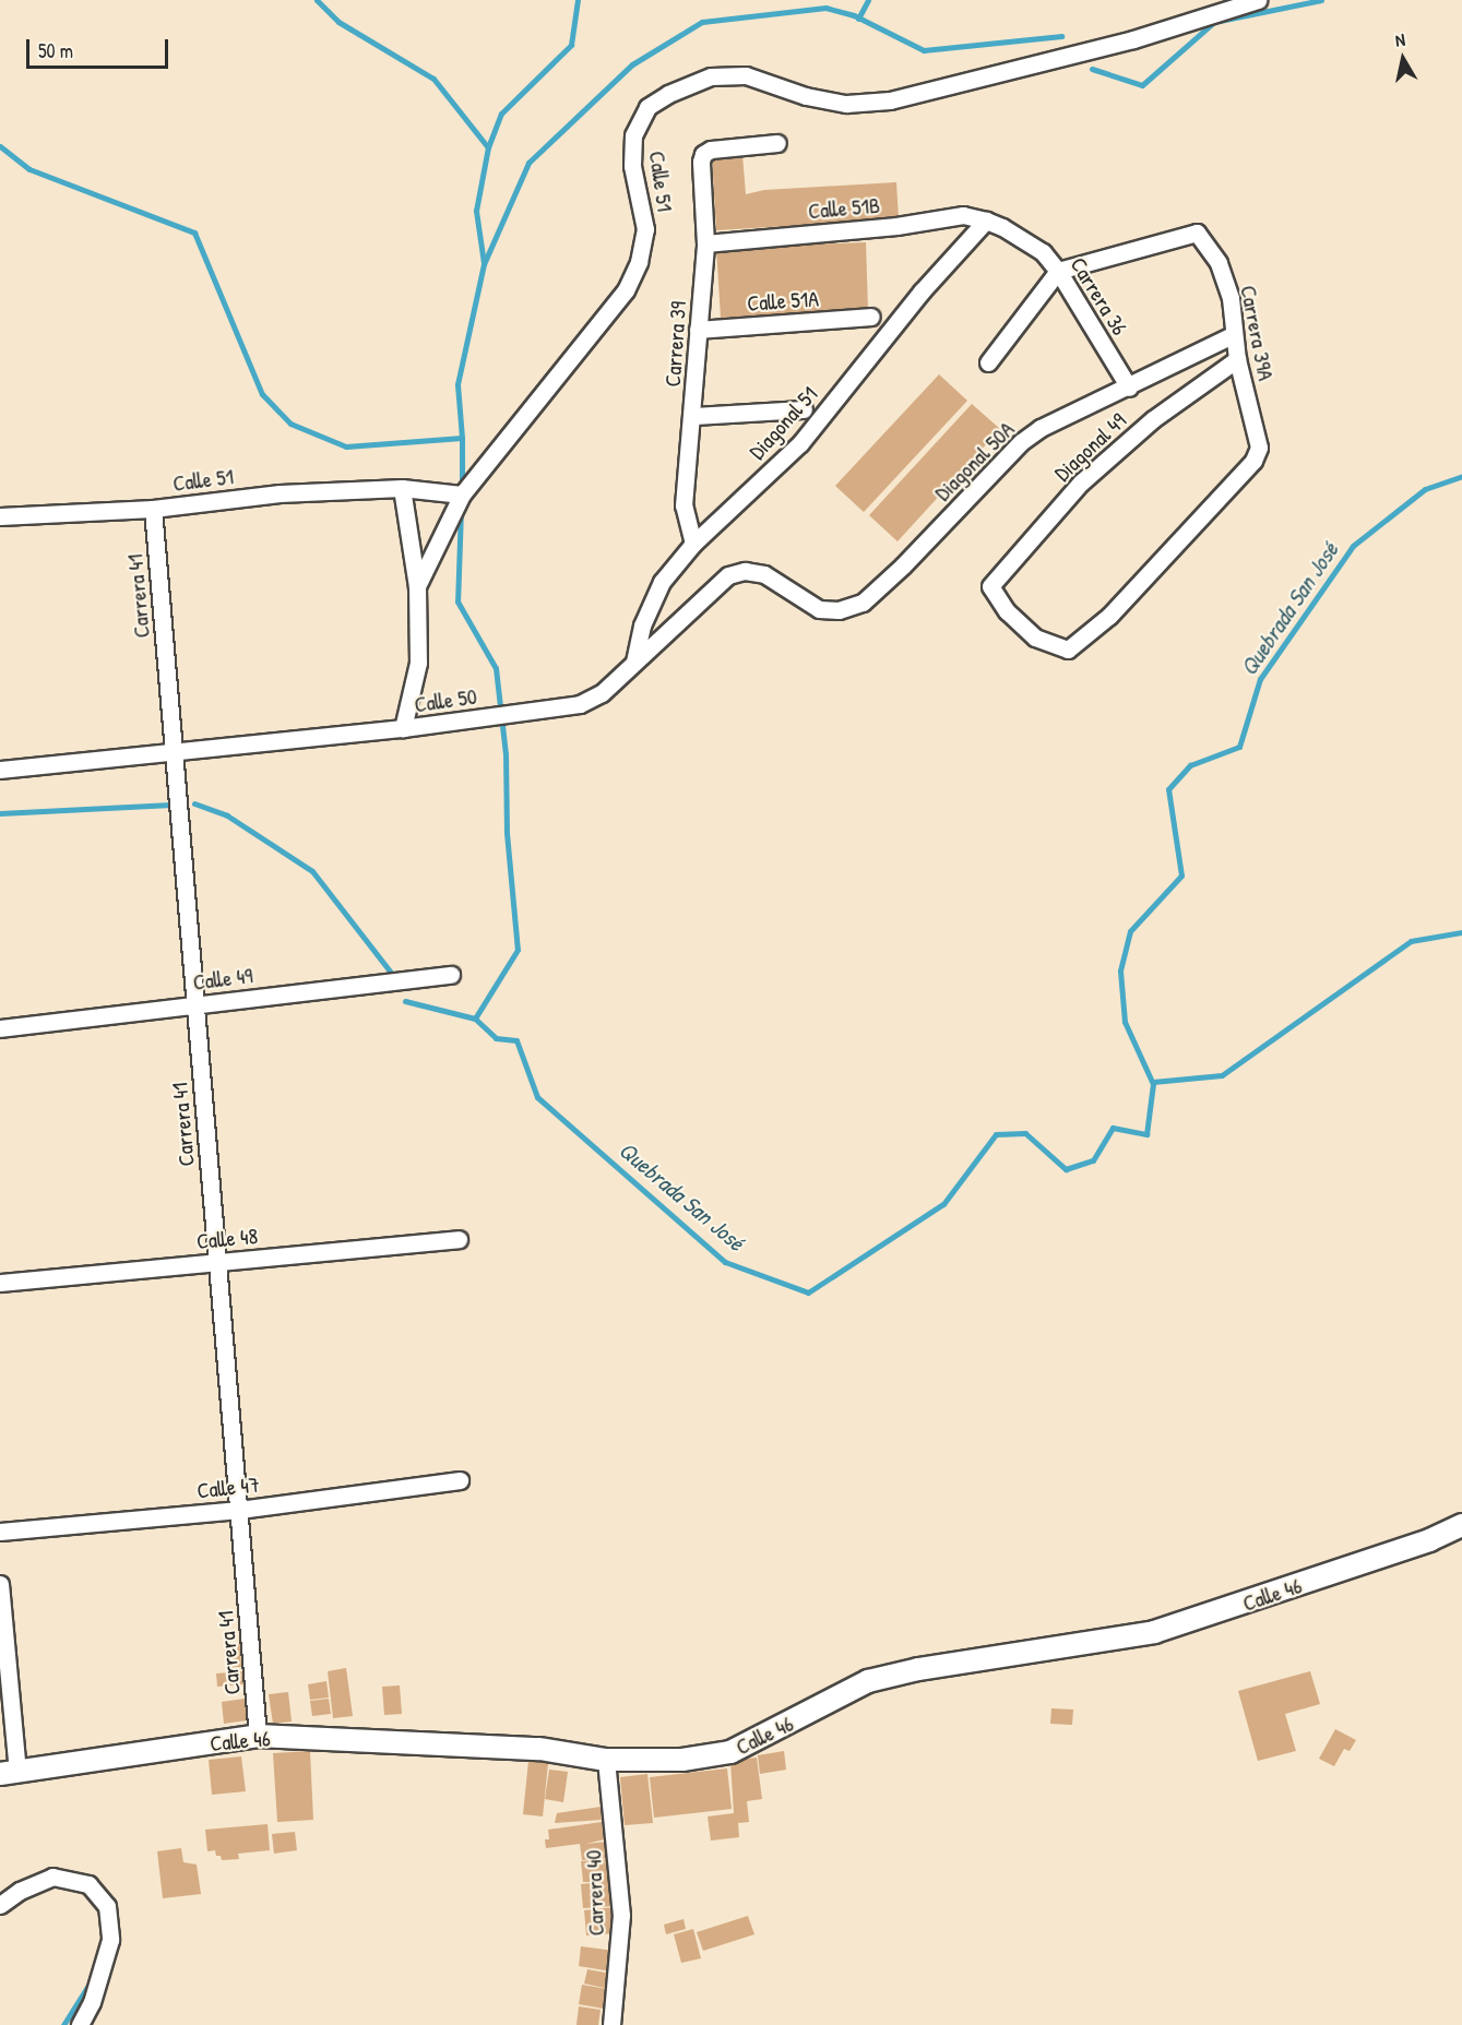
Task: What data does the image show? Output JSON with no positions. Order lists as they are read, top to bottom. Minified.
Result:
{"streets":{"street":["Calle 51","Calle 51B","Carrera 36","Calle 51A","Carrera 39A","Carrera 39","Diagonal 51","Diagonal 49","Diagonal 50A","Carrera 41","Calle 50","Calle 49","Calle 48","Calle 47","Calle 46","Carrera 40"]},"crossings":[["Calle 51","Carrera 41"],["Calle 51B","Carrera 36"],["Calle 51B","Carrera 39"],["Calle 51B","Diagonal 51"],["Carrera 36","Carrera 39A"],["Carrera 36","Diagonal 51"],["Carrera 36","Diagonal 50A"],["Calle 51A","Carrera 39"],["Carrera 39A","Diagonal 49"],["Carrera 39A","Diagonal 50A"],["Carrera 39","Diagonal 51"],["Diagonal 51","Calle 50"],["Diagonal 50A","Calle 50"],["Carrera 41","Calle 50"],["Carrera 41","Calle 49"],["Carrera 41","Calle 48"],["Carrera 41","Calle 47"],["Carrera 41","Calle 46"],["Calle 46","Carrera 40"]],"water":["Quebrada San José"],"scale_bar":"50 m","north":"top"}
